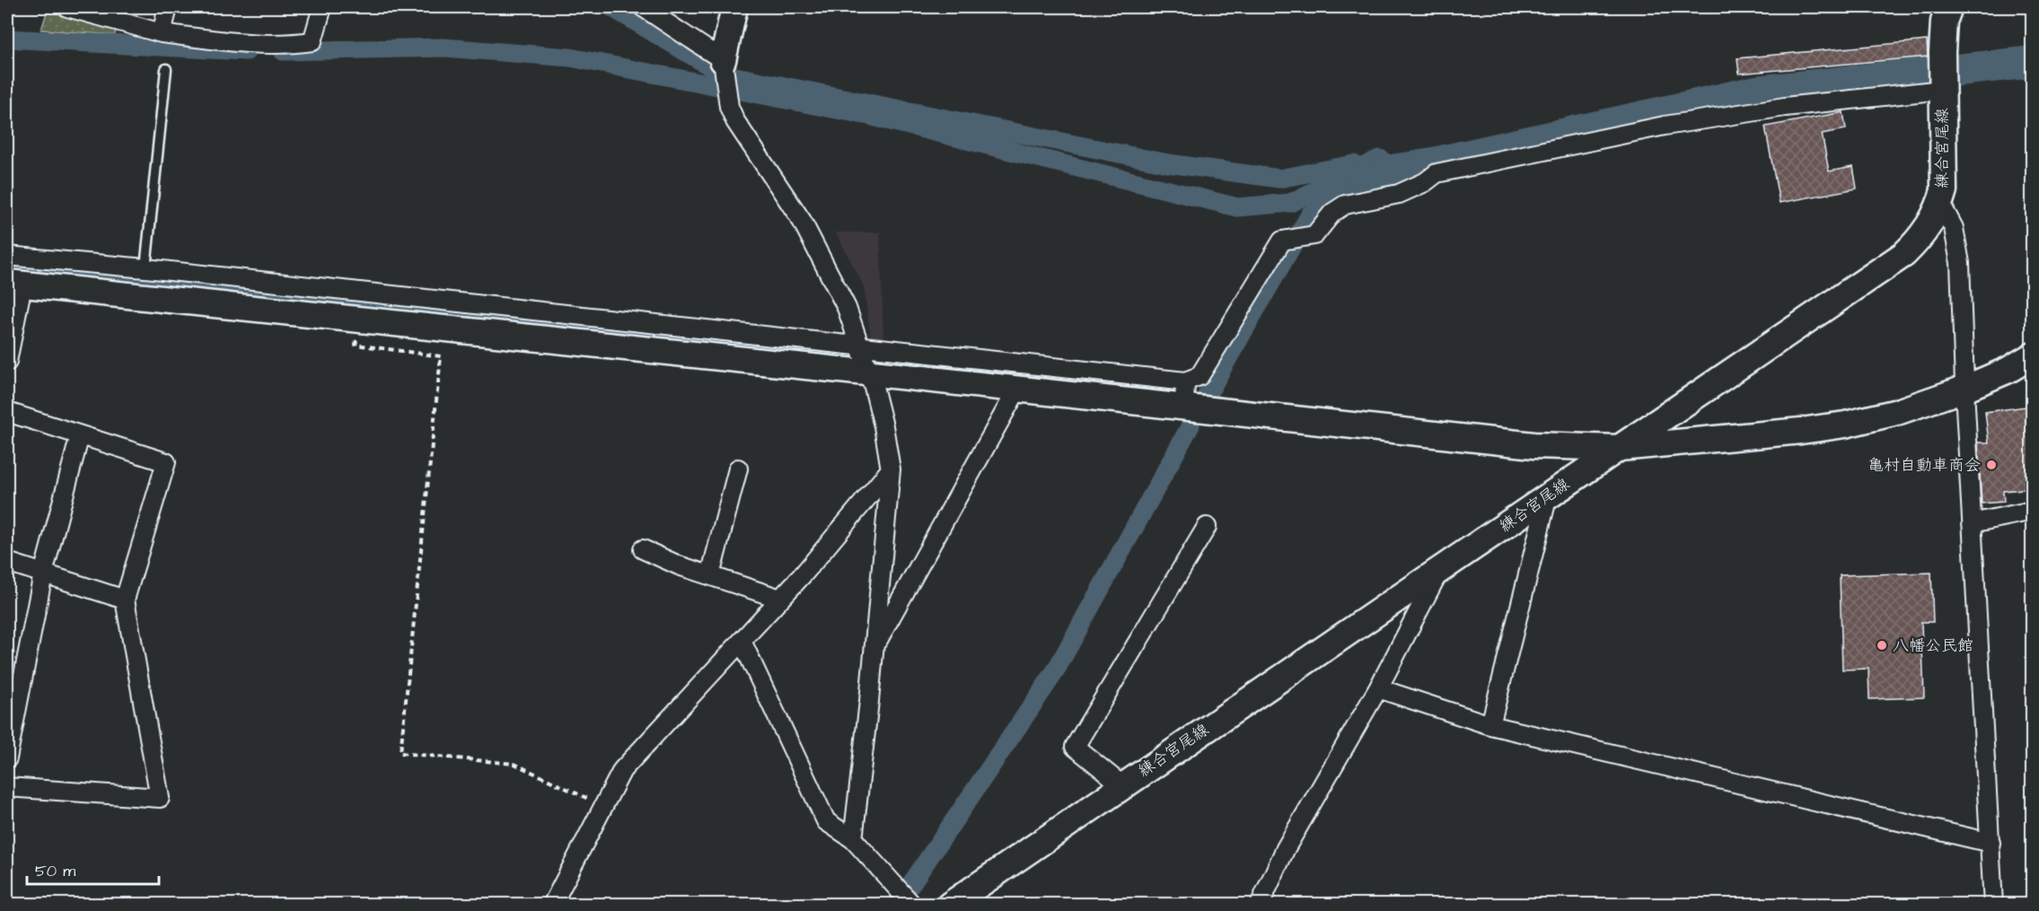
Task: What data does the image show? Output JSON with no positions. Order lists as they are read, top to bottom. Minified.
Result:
{"streets":{"street":["練合宮尾線"]},"places":["亀村自動車商会","八幡公民館"],"scale_bar":"50 m"}
